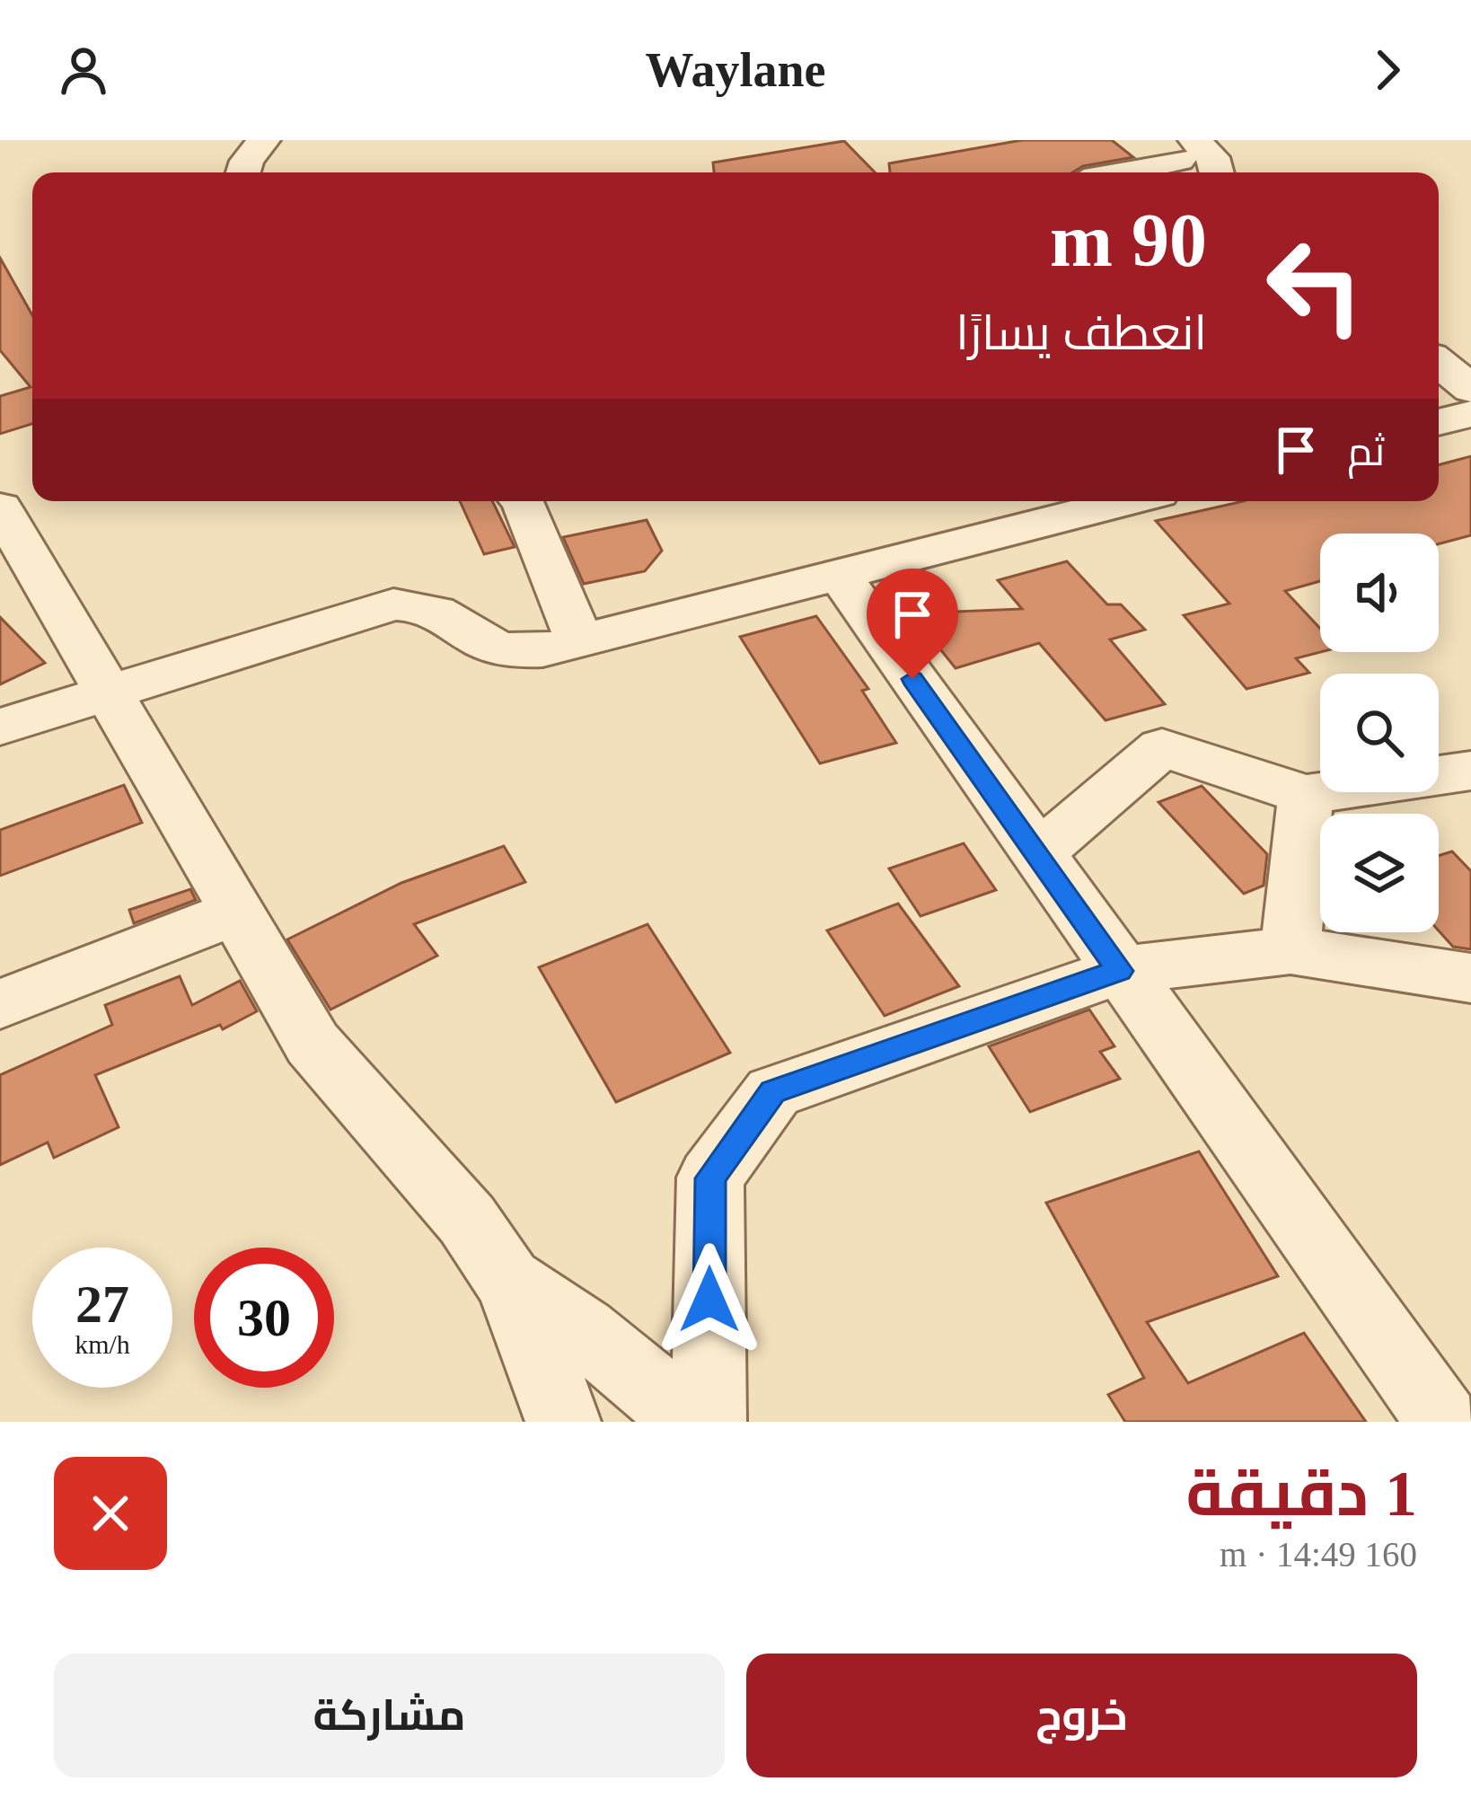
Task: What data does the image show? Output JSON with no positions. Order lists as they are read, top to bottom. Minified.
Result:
{"page":{"header":"Waylane","turn":["90 m","انعطف يسارًا"],"then":"ثم","speed":"27 km/h","limit":"30","heading":["1 دقيقة","160 m · 14:49"],"buttons":["خروج","مشاركة"]}}
